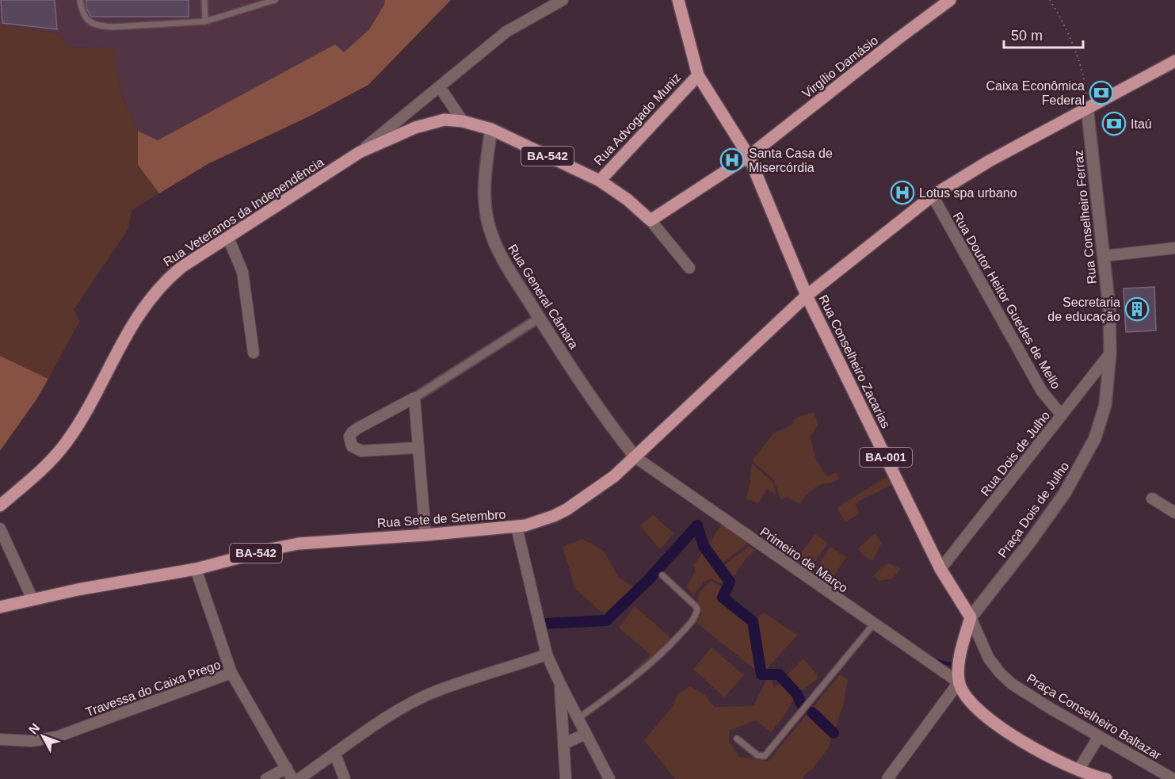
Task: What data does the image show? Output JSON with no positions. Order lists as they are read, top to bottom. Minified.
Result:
{"streets":{"main road":["Virgílio Damásio","Rua Advogado Muniz","BA-542","Rua Veteranos da Independência","Rua Conselheiro Zacarias","BA-001","Rua Sete de Setembro"],"street":["Rua Conselheiro Ferraz","Rua General Câmara","Rua Doutor Heitor Guedes de Mello","Rua Dois de Julho","Praça Dois de Julho","Primeiro de Março","Travessa do Caixa Prego","Praça Conselheiro Baltazar"]},"crossings":[["Virgílio Damásio","BA-001"],["Rua Advogado Muniz","Rua Veteranos da Independência"],["Rua Advogado Muniz","Rua General Câmara"],["Rua Advogado Muniz","BA-001"],["Rua Conselheiro Ferraz","Rua Dois de Julho"],["Rua Conselheiro Ferraz","Praça Dois de Julho"],["Rua Conselheiro Ferraz","Rua Sete de Setembro"],["Rua General Câmara","Rua Sete de Setembro"],["Rua General Câmara","Primeiro de Março"],["Rua Doutor Heitor Guedes de Mello","Rua Dois de Julho"],["Rua Doutor Heitor Guedes de Mello","Rua Sete de Setembro"],["Rua Conselheiro Zacarias","Rua Dois de Julho"],["Rua Conselheiro Zacarias","BA-001"],["Rua Conselheiro Zacarias","Praça Dois de Julho"],["Rua Conselheiro Zacarias","Rua Sete de Setembro"],["Rua Conselheiro Zacarias","Praça Conselheiro Baltazar"],["Rua Dois de Julho","Praça Dois de Julho"],["BA-001","Rua Sete de Setembro"],["Praça Dois de Julho","Praça Conselheiro Baltazar"],["Rua Sete de Setembro","Primeiro de Março"]],"places":{"bank":["Caixa Econômica Federal","Itaú"],"hospital":["Santa Casa de Misercórdia","Lotus spa urbano"],"building":["Secretaria de educação"]},"scale_bar":"50 m","north":"top left"}
